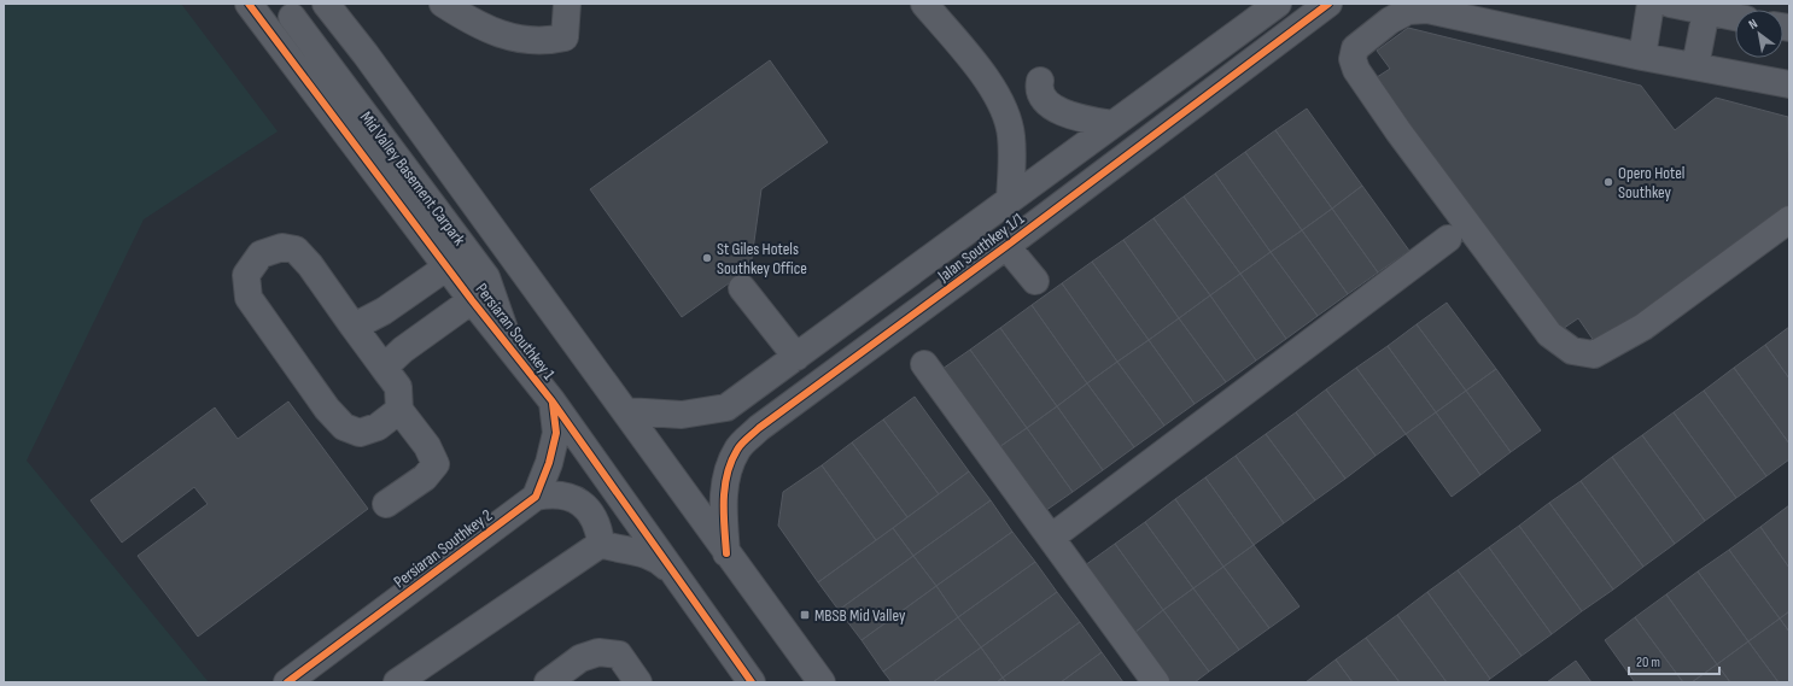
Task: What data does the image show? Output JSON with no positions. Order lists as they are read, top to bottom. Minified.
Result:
{"streets":{"street":["Mid Valley Basement Carpark","Jalan Southkey 1/1","Persiaran Southkey 1","Persiaran Southkey 2"]},"crossings":[["Mid Valley Basement Carpark","Persiaran Southkey 1"]],"places":{"other":["Opero Hotel Southkey","St Giles Hotels Southkey Office"],"transit":["MBSB Mid Valley"]},"scale_bar":"20 m","north":"top left"}
